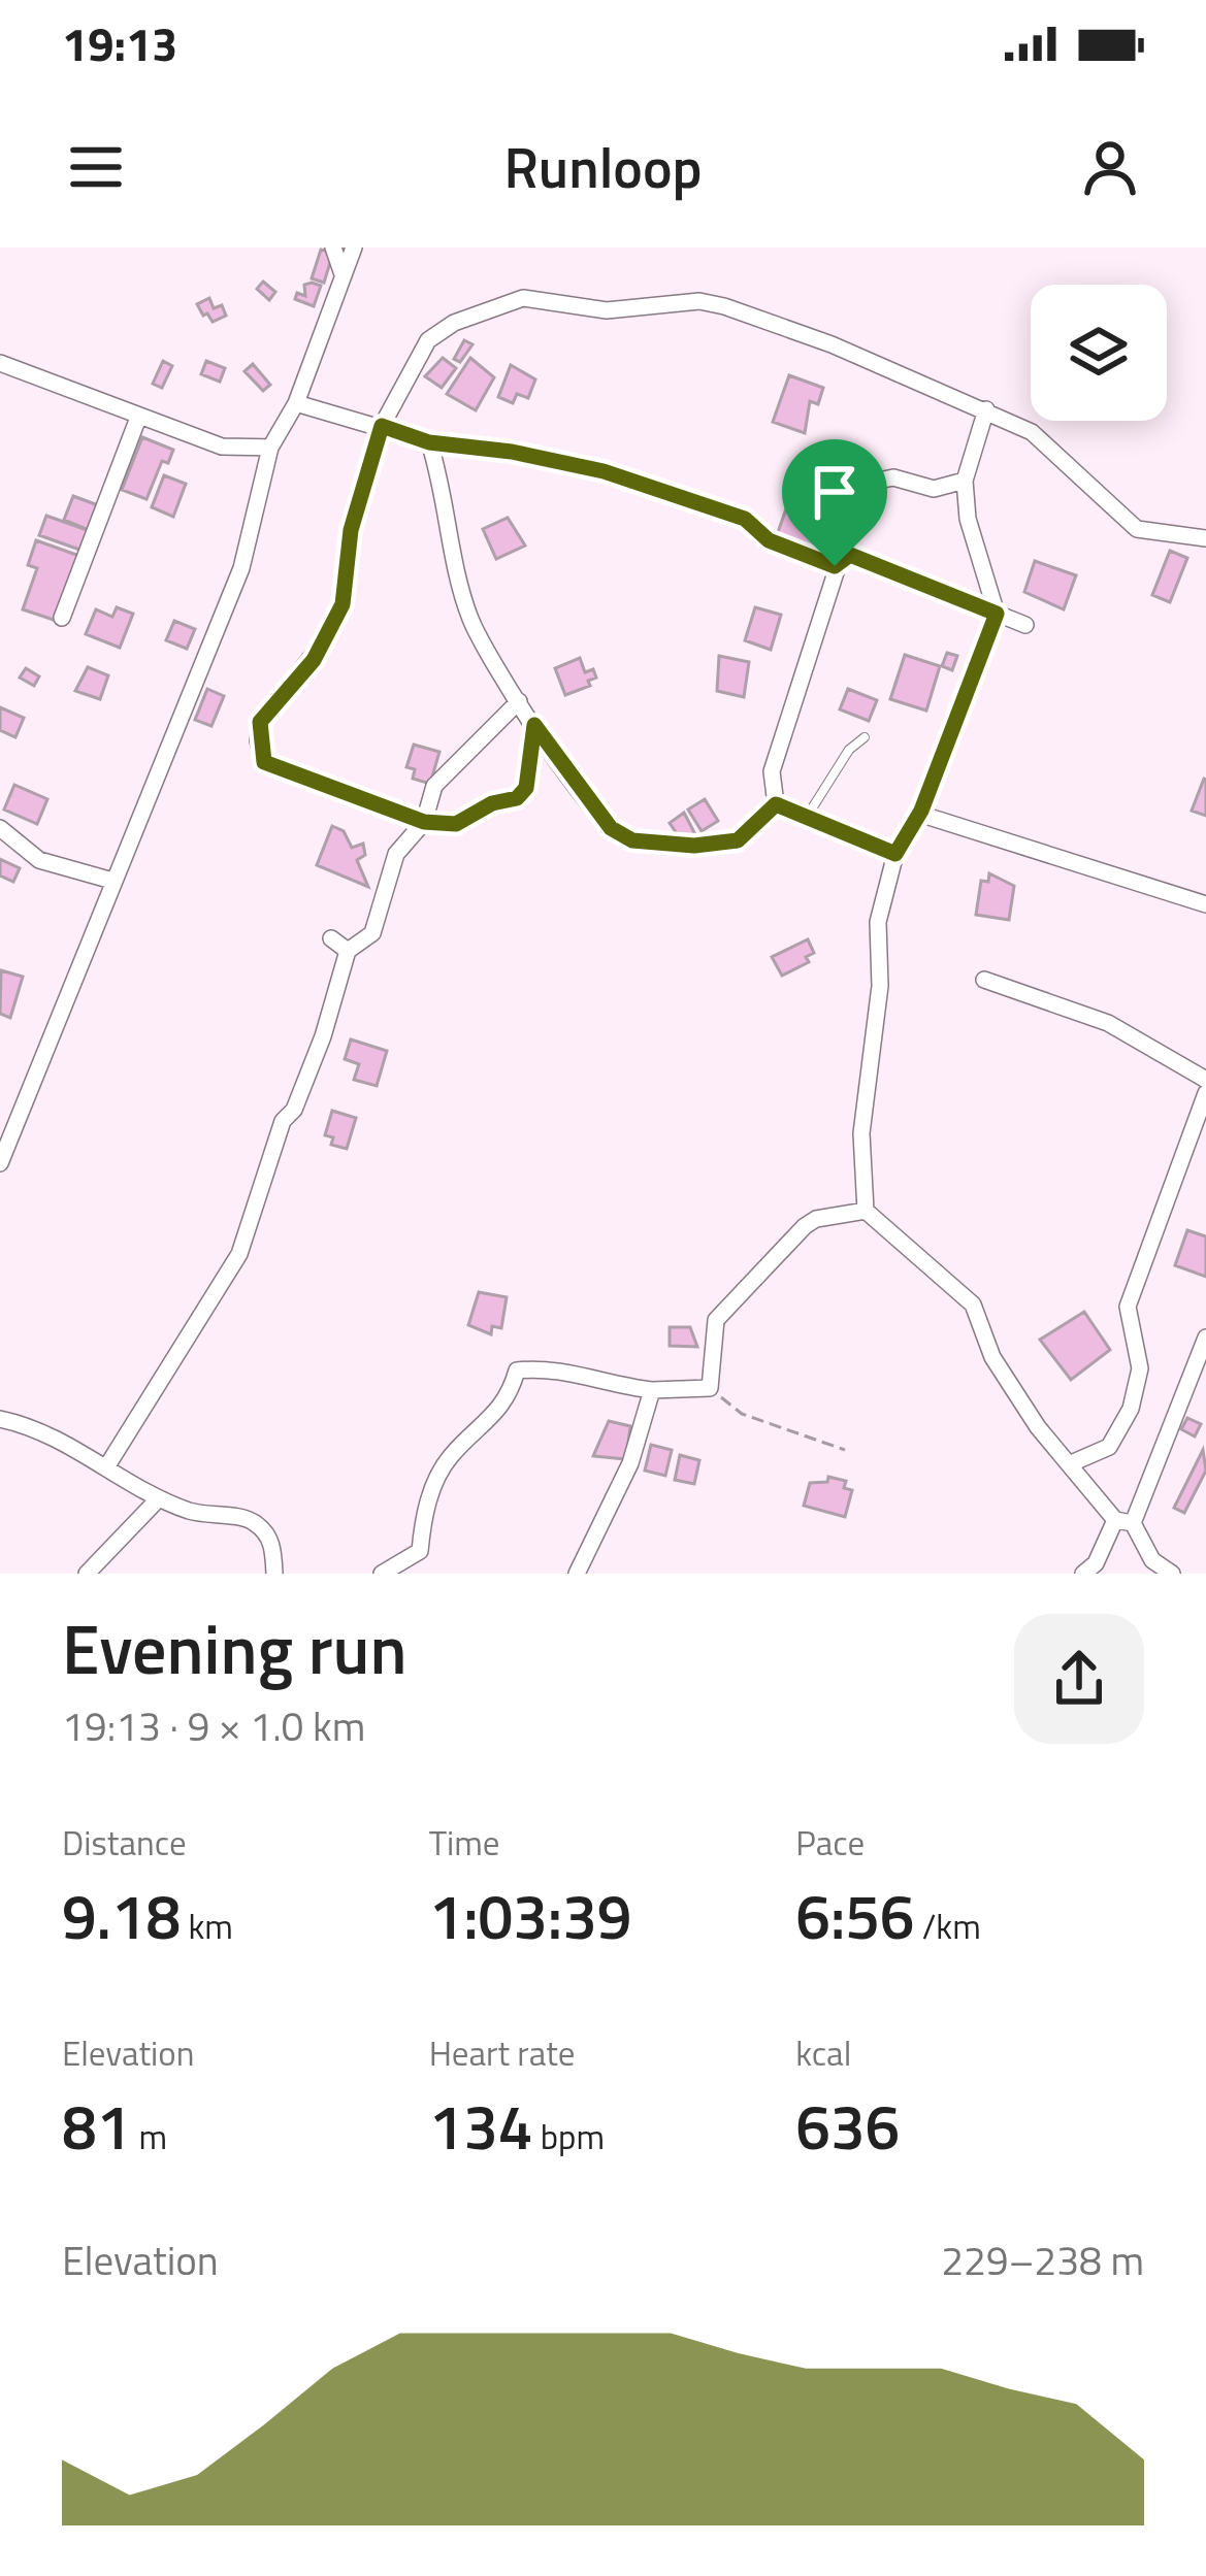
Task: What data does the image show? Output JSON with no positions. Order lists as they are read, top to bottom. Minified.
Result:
{"page":{"status":"19:13","header":"Runloop","heading":["Evening run","19:13 · 9 × 1.0 km"],"stats":[["Distance","9.18 km"],["Time","1:03:39"],["Pace","6:56 /km"],["Elevation","81 m"],["Heart rate","134 bpm"],["kcal","636"]],"chart":["Elevation","229–238 m"]}}
